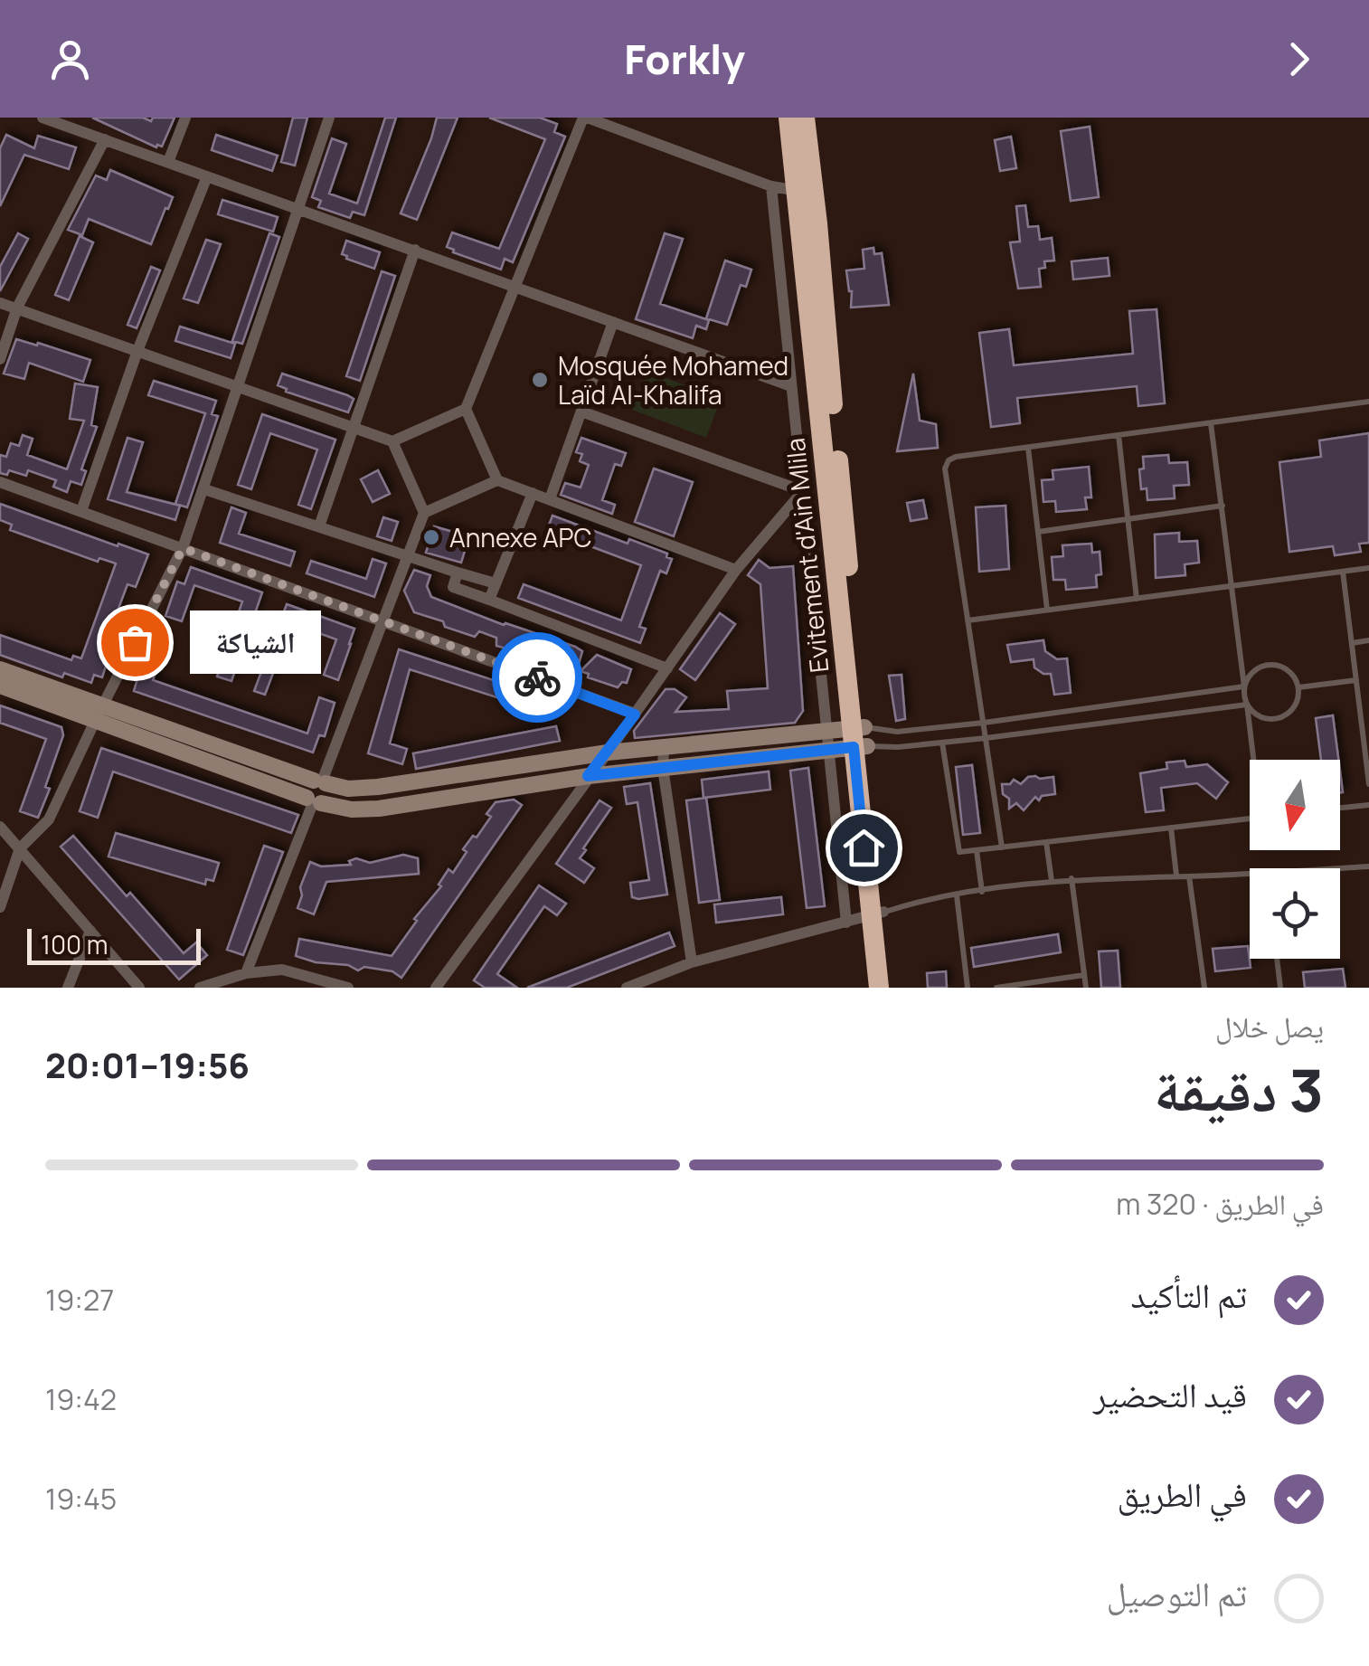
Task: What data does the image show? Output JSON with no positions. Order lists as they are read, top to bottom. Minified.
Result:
{"streets":{"highway":["Evitement d'Ain Mlila"]},"places":["Mosquée Mohamed Laïd Al-Khalifa","Annexe APC","الشياكة"],"scale_bar":"100 m","north":"bottom","page":{"header":"Forkly","bubble":"الشياكة","scale":"100 m","heading":["3 دقيقة","يصل خلال","19:56–20:01"],"bar":"في الطريق · 320 m","list":[["تم التأكيد","19:27"],["قيد التحضير","19:42"],["في الطريق","19:45"],"تم التوصيل"]}}
